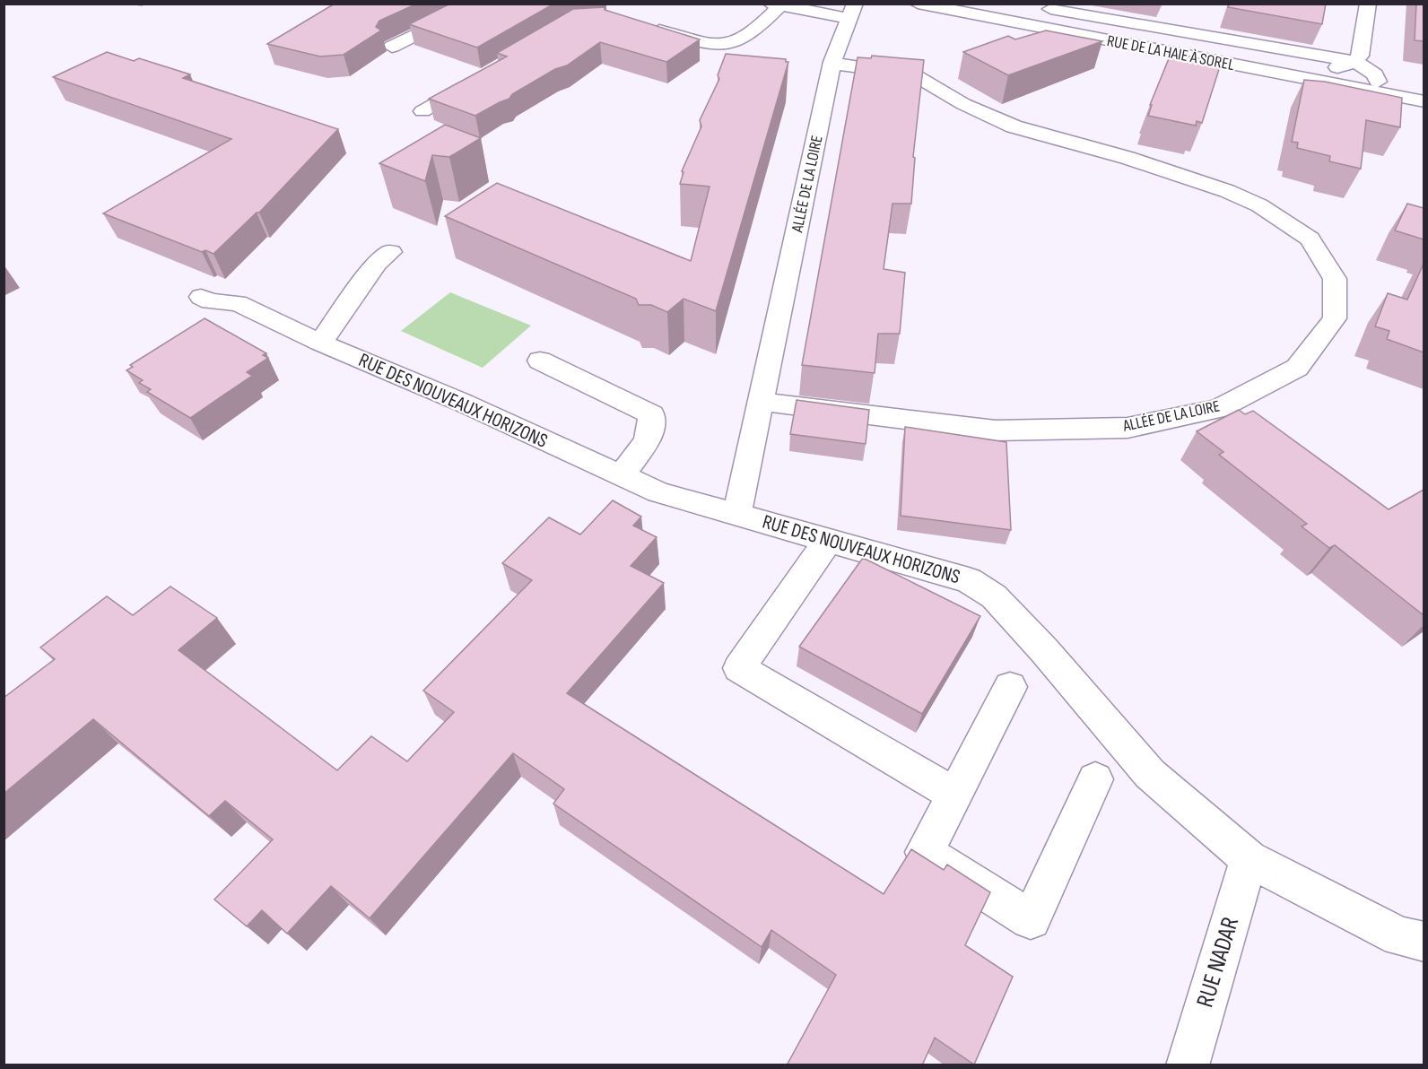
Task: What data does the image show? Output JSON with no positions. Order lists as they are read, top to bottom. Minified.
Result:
{"streets":{"street":["RUE DE LA HAIE À SOREL","ALLÉE DE LA LOIRE","RUE DES NOUVEAUX HORIZONS","RUE NADAR"]},"crossings":[["ALLÉE DE LA LOIRE","RUE DES NOUVEAUX HORIZONS"],["RUE DES NOUVEAUX HORIZONS","RUE NADAR"]]}
